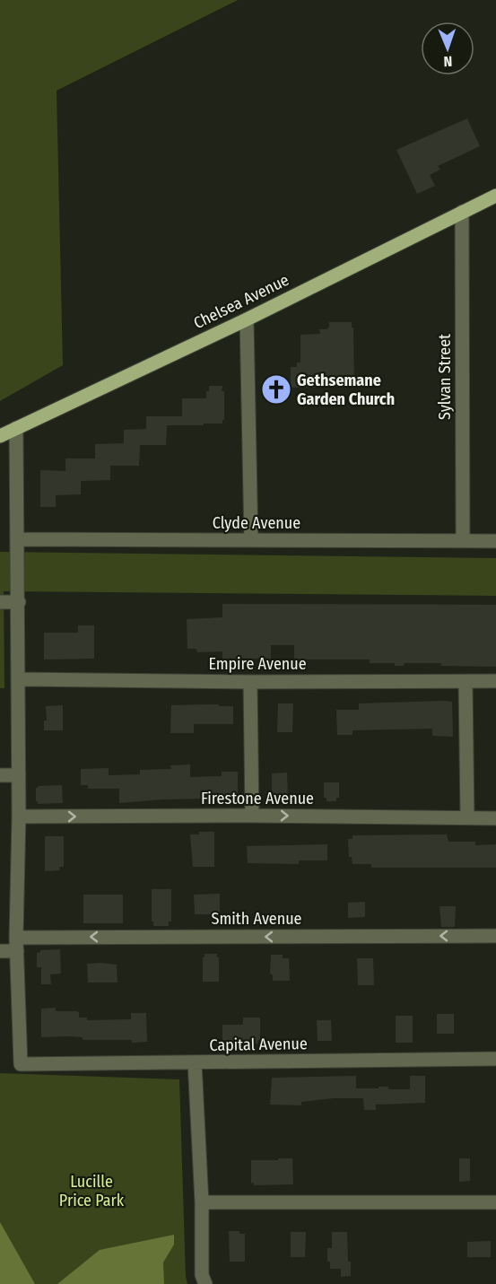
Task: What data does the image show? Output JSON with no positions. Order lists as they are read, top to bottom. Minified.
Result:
{"streets":{"main road":["Chelsea Avenue"],"street":["Sylvan Street","Clyde Avenue","Empire Avenue","Firestone Avenue","Smith Avenue","Capital Avenue"]},"crossings":[["Chelsea Avenue","Sylvan Street"],["Sylvan Street","Clyde Avenue"],["Smith Avenue","Capital Avenue"]],"one_way":["Firestone Avenue","Smith Avenue"],"parks":["Lucille Price Park"],"places":{"church":["Gethsemane Garden Church"]},"north":"bottom"}
